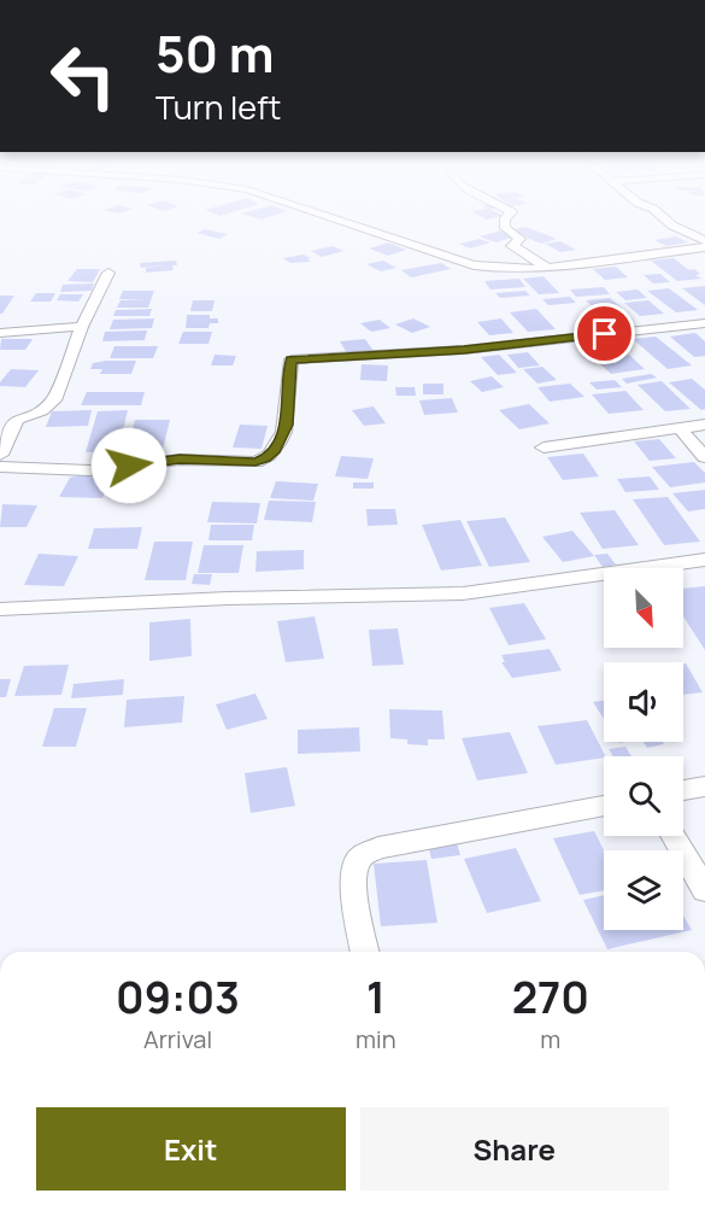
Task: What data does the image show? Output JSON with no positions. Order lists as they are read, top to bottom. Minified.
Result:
{"north":"bottom right","page":{"turn":["50 m","Turn left"],"eta":["09:03","Arrival","1","min","270","m"],"buttons":["Exit","Share"]}}
